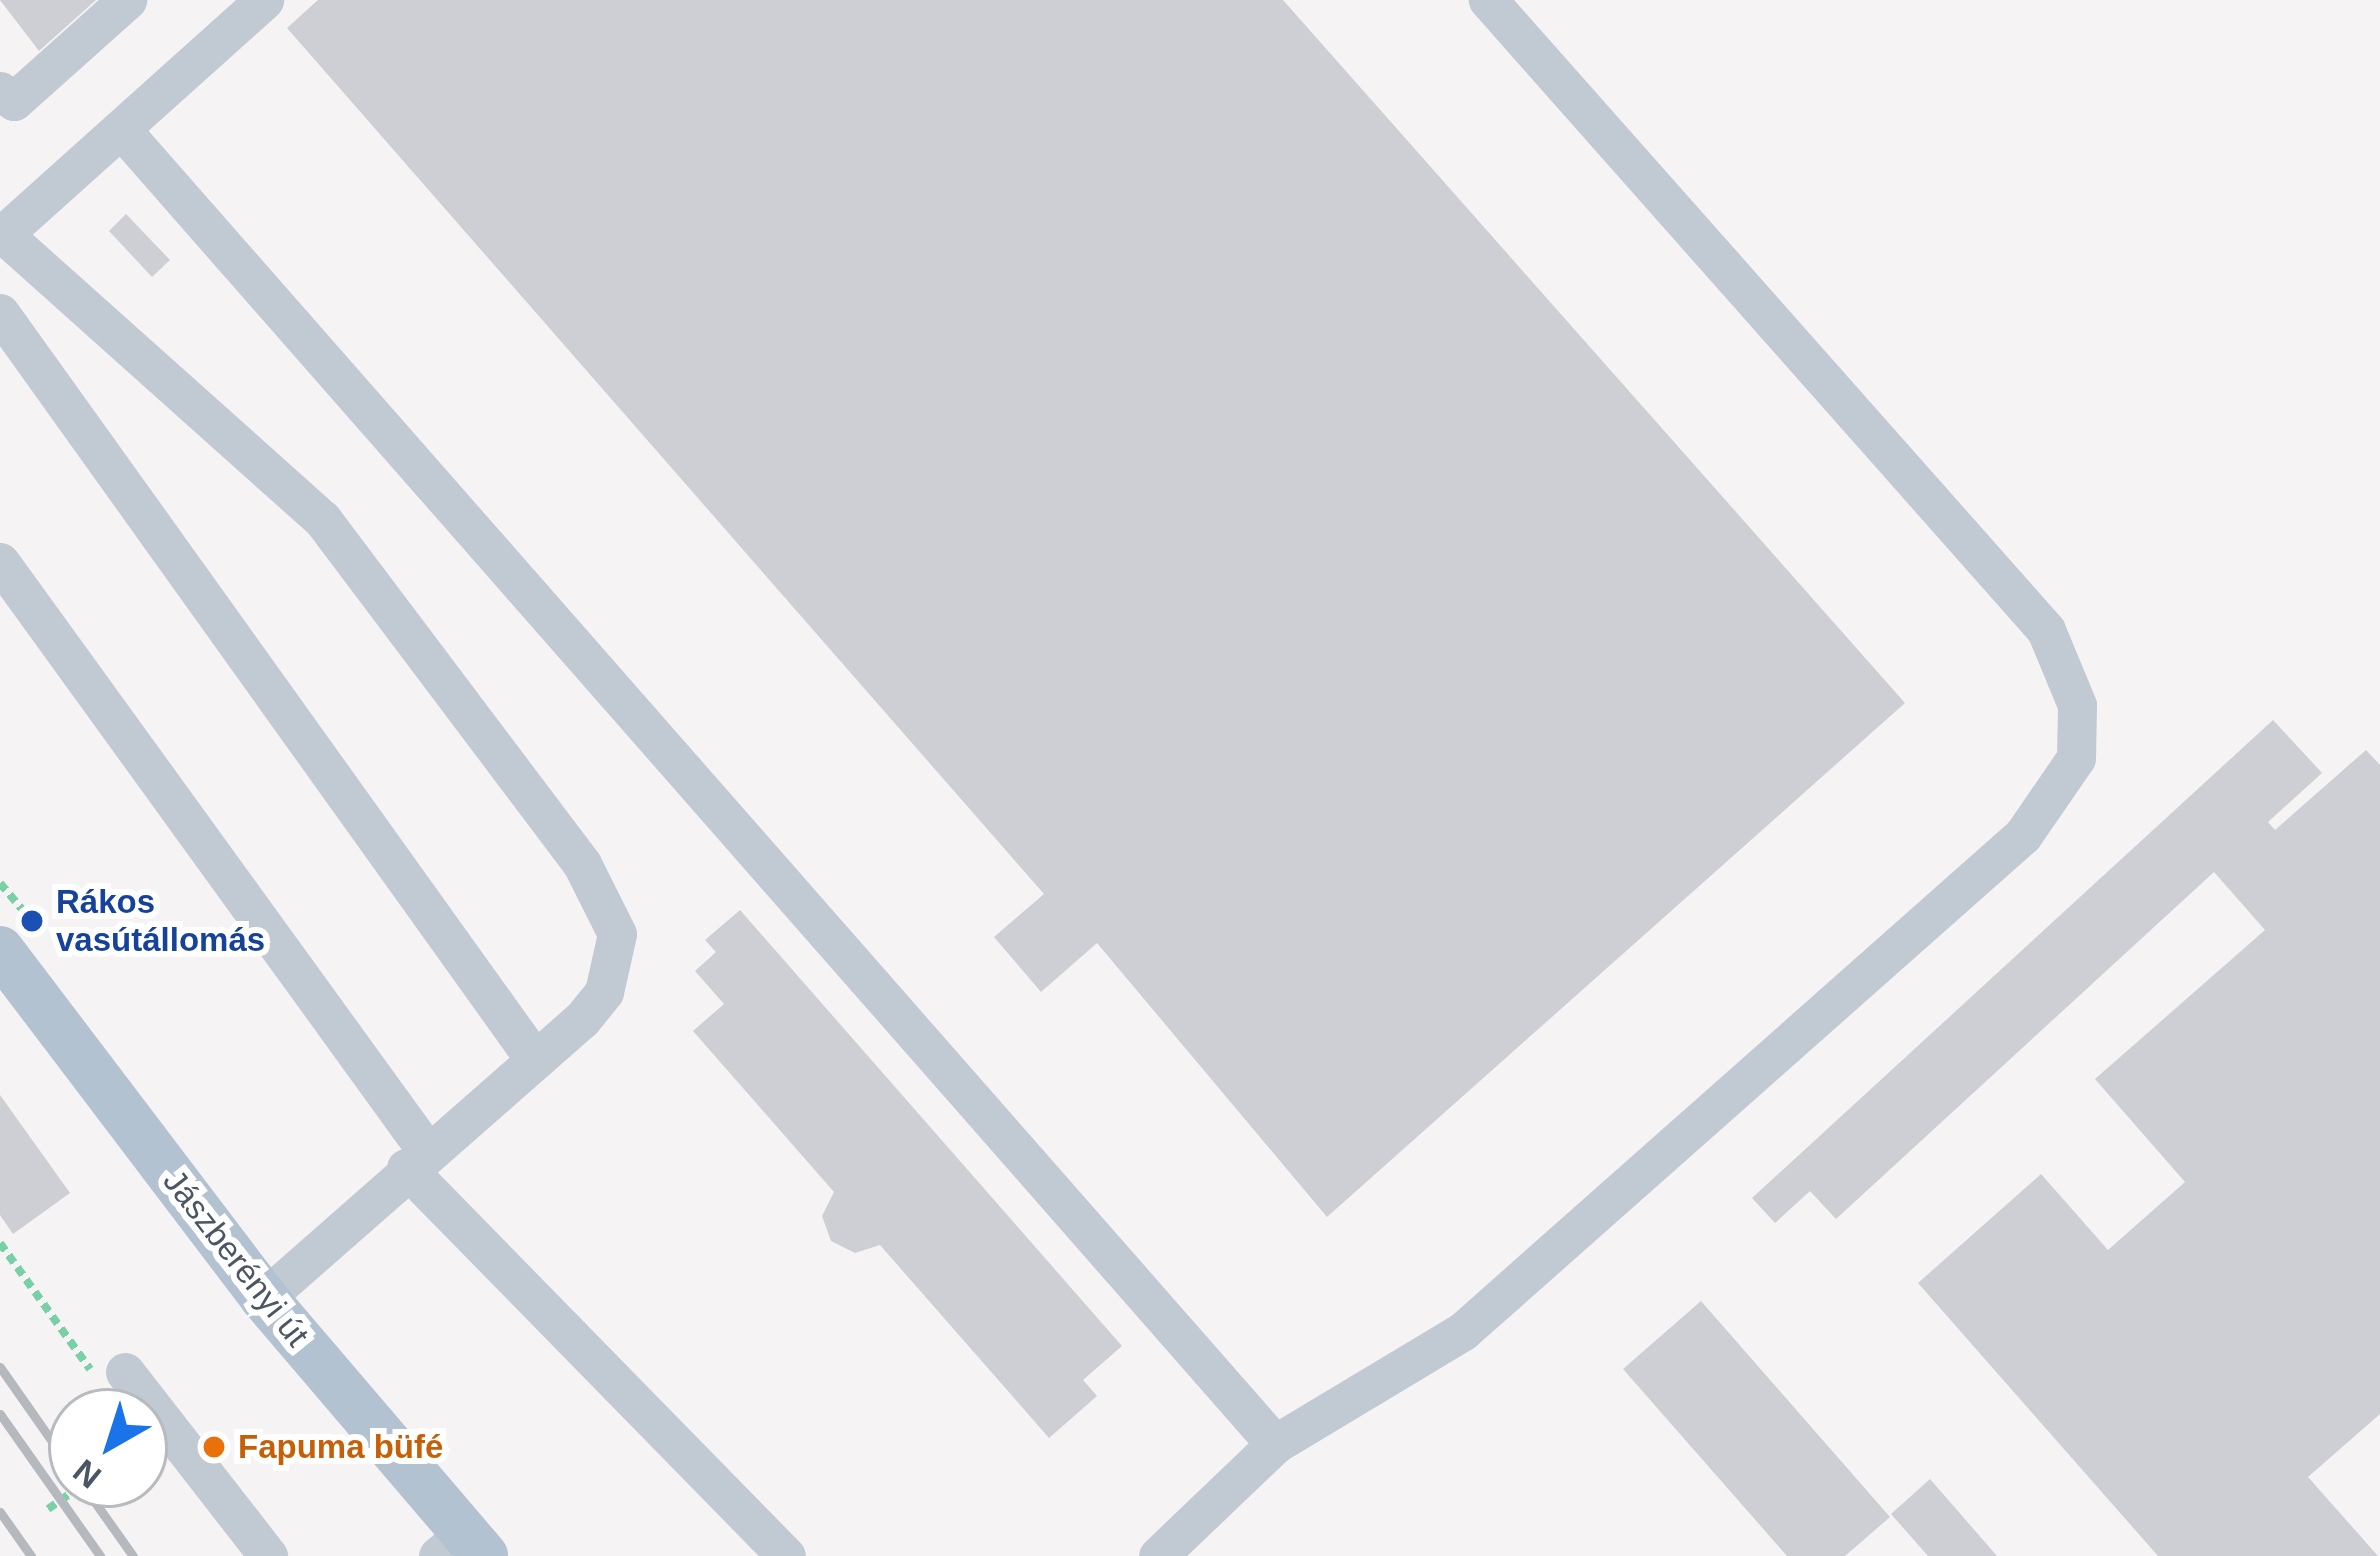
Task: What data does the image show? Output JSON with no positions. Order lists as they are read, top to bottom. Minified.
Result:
{"streets":{"main road":["Jászberényi út"]},"places":["Rákos vasútállomás","Fapuma büfé"],"north":"bottom left"}
